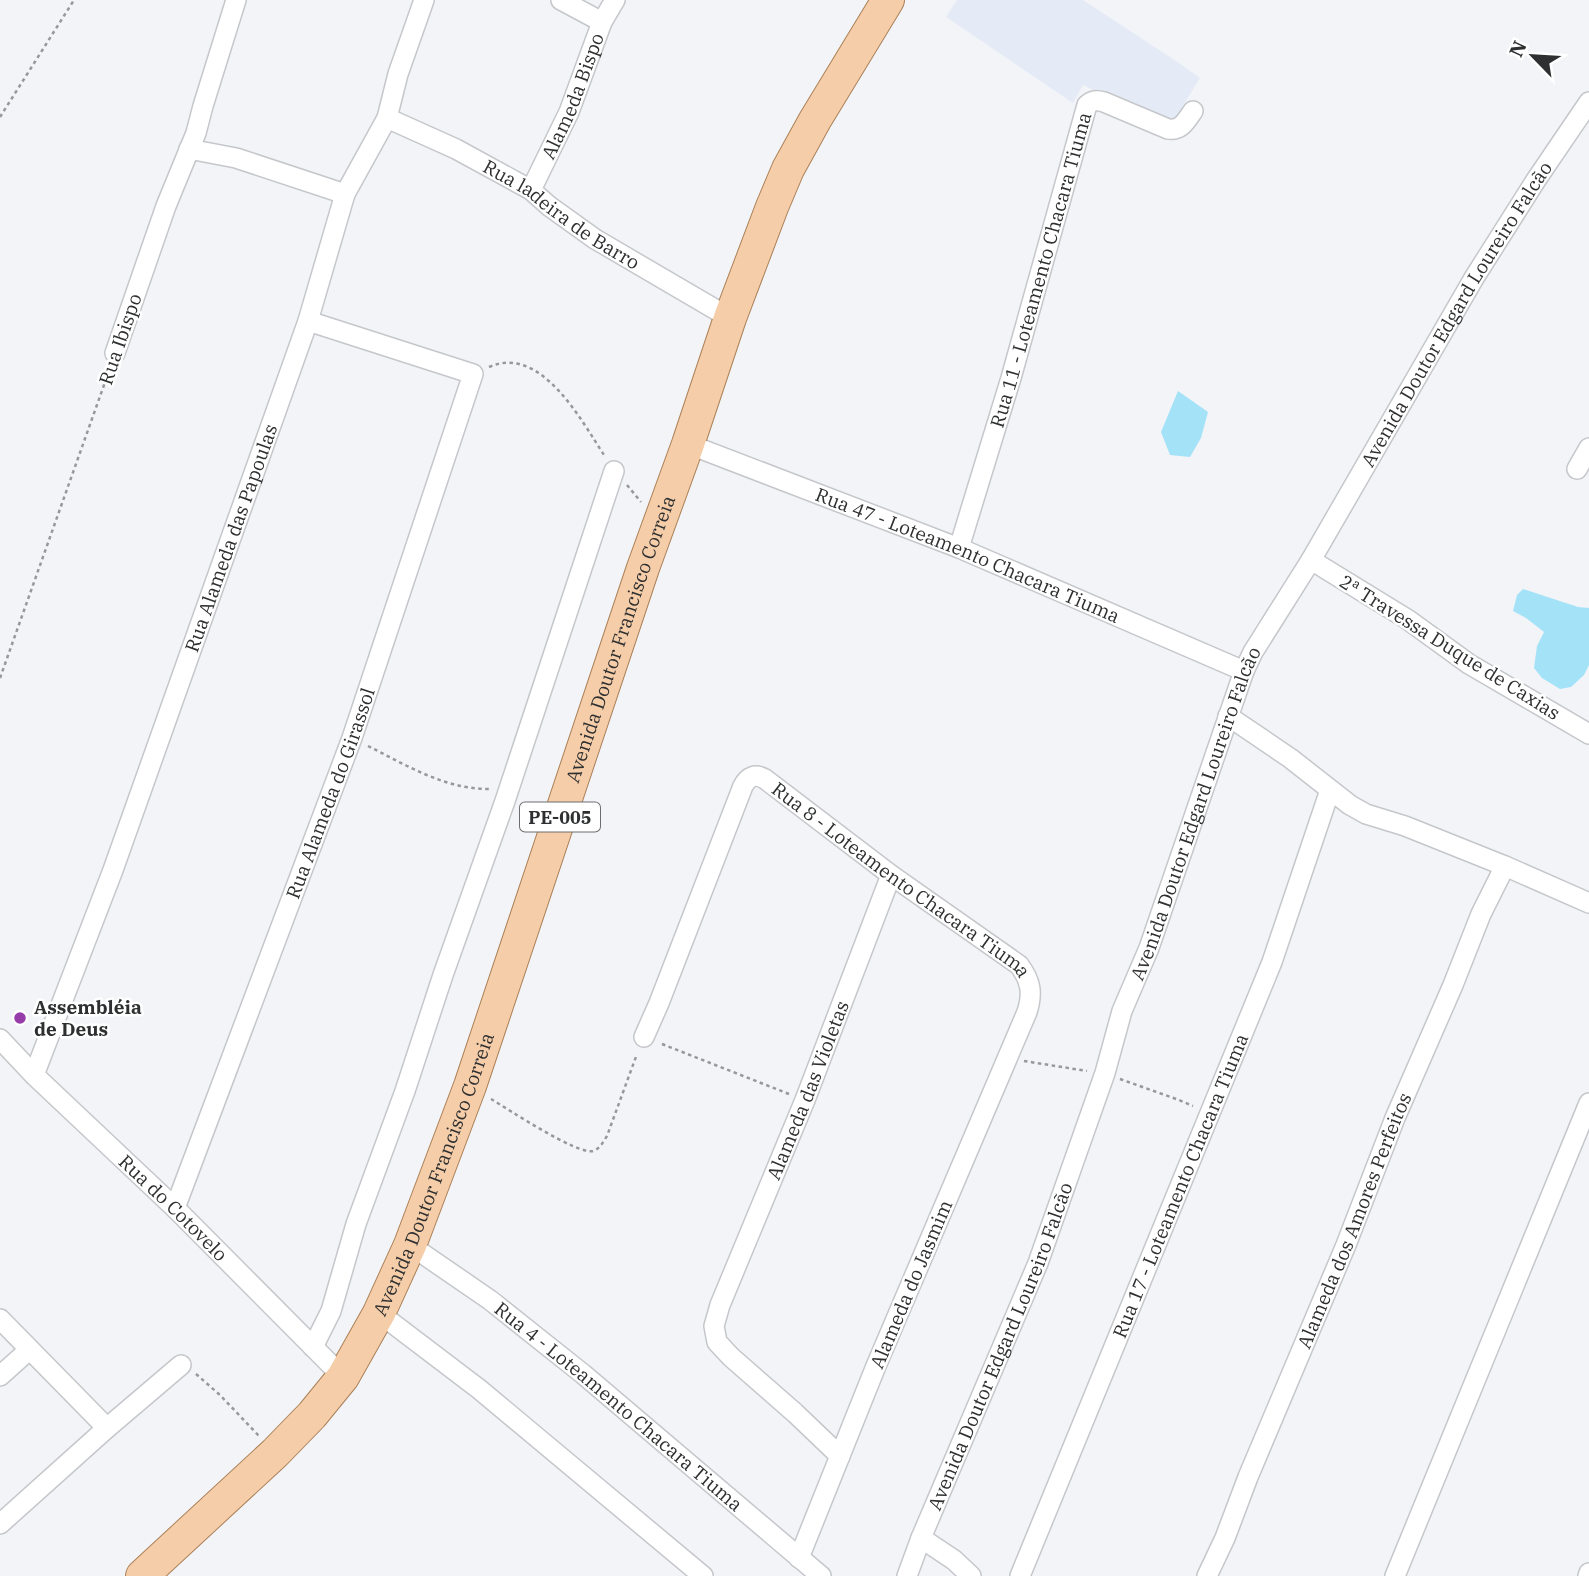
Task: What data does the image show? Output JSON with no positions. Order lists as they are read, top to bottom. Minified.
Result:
{"streets":{"main road":["Avenida Doutor Francisco Correia","PE-005"],"street":["Alameda Bispo","Rua ladeira de Barro","Rua 11 - Loteamento Chacara Tiuma","Avenida Doutor Edgard Loureiro Falcão","Rua Ibispo","Rua Alameda das Papoulas","Rua 47 - Loteamento Chacara Tiuma","2ª Travessa Duque de Caxias","Rua Alameda do Girassol","Rua 8 - Loteamento Chacara Tiuma","Alameda das Violetas","Rua 17 - Loteamento Chacara Tiuma","Rua do Cotovelo","Alameda dos Amores Perfeitos","Alameda do Jasmim","Rua 4 - Loteamento Chacara Tiuma"]},"crossings":[["Alameda Bispo","Rua ladeira de Barro"],["Rua ladeira de Barro","Rua Alameda das Papoulas"],["Rua ladeira de Barro","Avenida Doutor Francisco Correia"],["Rua 11 - Loteamento Chacara Tiuma","Rua 47 - Loteamento Chacara Tiuma"],["Avenida Doutor Edgard Loureiro Falcão","Rua 47 - Loteamento Chacara Tiuma"],["Avenida Doutor Edgard Loureiro Falcão","2ª Travessa Duque de Caxias"],["Rua Alameda das Papoulas","Rua do Cotovelo"],["Rua 47 - Loteamento Chacara Tiuma","Avenida Doutor Francisco Correia"],["Avenida Doutor Francisco Correia","Rua do Cotovelo"],["Avenida Doutor Francisco Correia","Rua 4 - Loteamento Chacara Tiuma"],["Rua Alameda do Girassol","Rua do Cotovelo"],["Rua 8 - Loteamento Chacara Tiuma","Alameda das Violetas"],["Rua 8 - Loteamento Chacara Tiuma","Alameda do Jasmim"],["Alameda das Violetas","Alameda do Jasmim"],["Alameda do Jasmim","Rua 4 - Loteamento Chacara Tiuma"]],"places":["Assembléia de Deus"],"north":"top left"}
